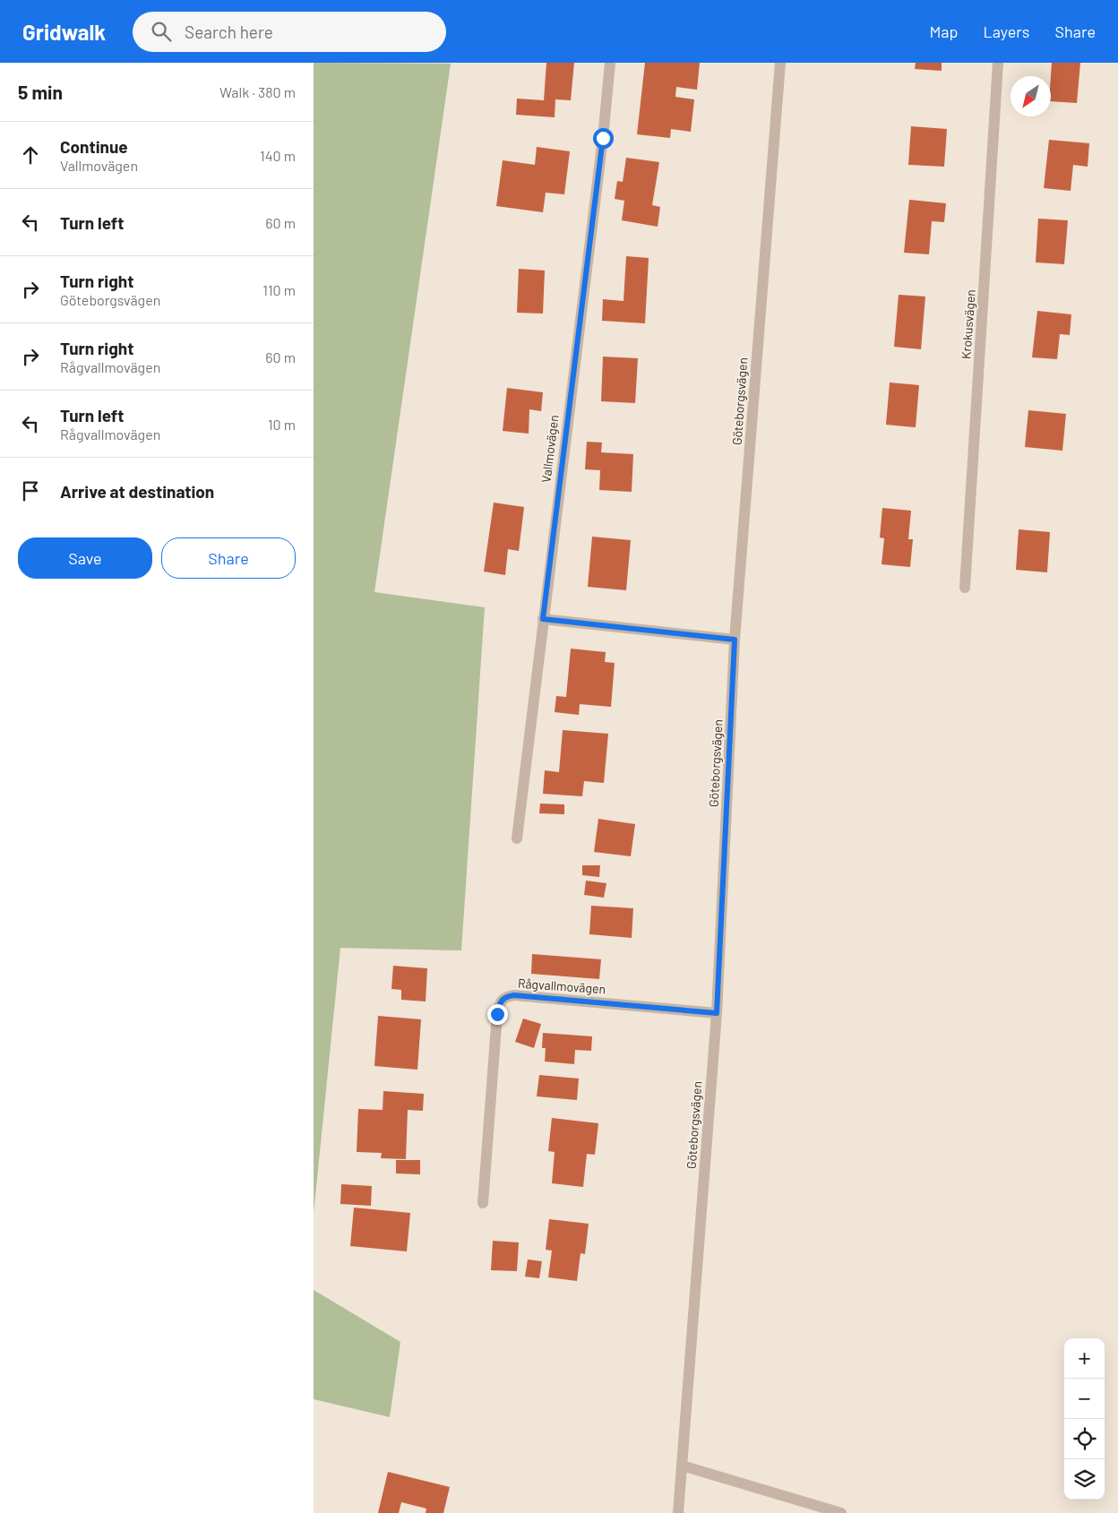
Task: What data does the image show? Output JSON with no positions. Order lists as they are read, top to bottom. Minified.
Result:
{"streets":{"street":["Krokusvägen","Göteborgsvägen","Vallmovägen","Rågvallmovägen"]},"crossings":[["Göteborgsvägen","Rågvallmovägen"]],"north":"bottom left","page":{"header":"Gridwalk","search":"Search here","nav":["Map","Layers","Share"],"heading":["5 min","Walk · 380 m"],"list":[["Continue","Vallmovägen","140 m"],["Turn left","60 m"],["Turn right","Göteborgsvägen","110 m"],["Turn right","Rågvallmovägen","60 m"],["Turn left","Rågvallmovägen","10 m"],"Arrive at destination"],"buttons":["Save","Share"],"map_buttons":["+","−"]}}
